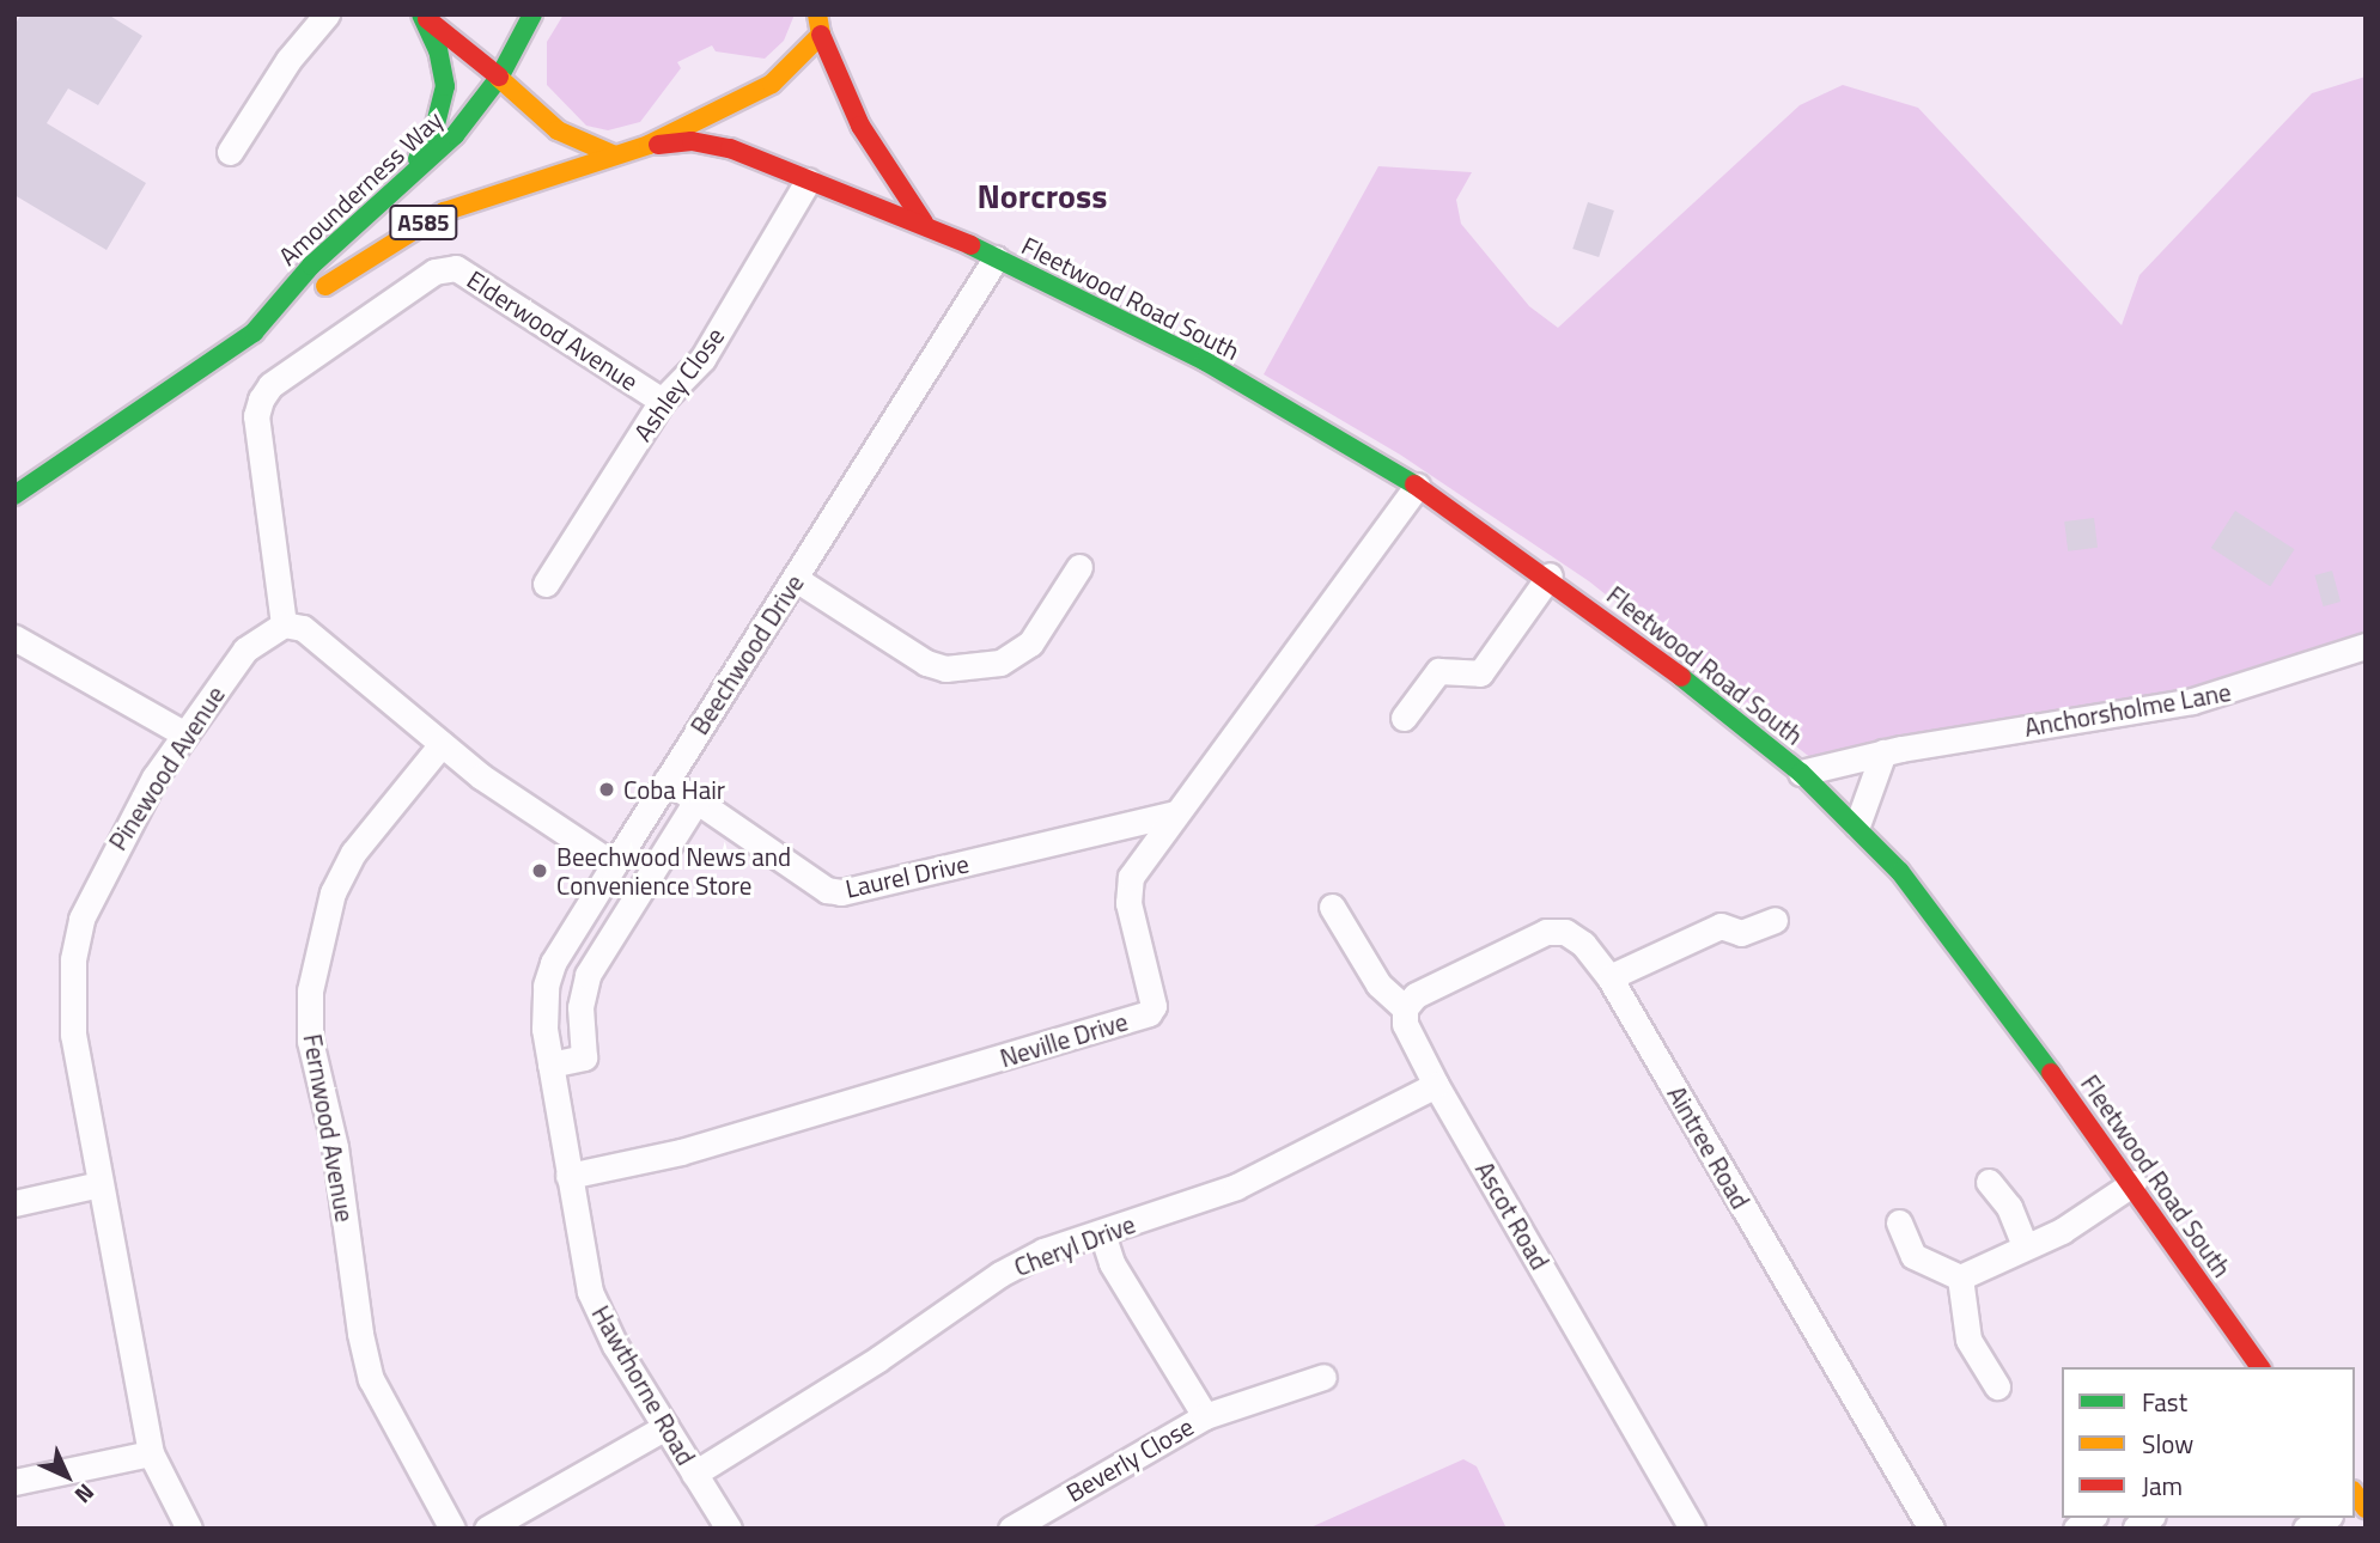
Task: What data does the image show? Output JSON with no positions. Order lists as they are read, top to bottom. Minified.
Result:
{"streets":{"main road":["Amounderness Way","A585","Fleetwood Road South"],"street":["Elderwood Avenue","Ashley Close","Beechwood Drive","Anchorsholme Lane","Pinewood Avenue","Laurel Drive","Neville Drive","Fernwood Avenue","Aintree Road","Ascot Road","Cheryl Drive","Hawthorne Road","Beverly Close"]},"crossings":[["Amounderness Way","A585"],["A585","Fleetwood Road South"],["Fleetwood Road South","Ashley Close"],["Fleetwood Road South","Beechwood Drive"],["Fleetwood Road South","Anchorsholme Lane"],["Fleetwood Road South","Neville Drive"],["Elderwood Avenue","Ashley Close"],["Elderwood Avenue","Pinewood Avenue"],["Beechwood Drive","Laurel Drive"],["Beechwood Drive","Hawthorne Road"],["Laurel Drive","Neville Drive"],["Neville Drive","Hawthorne Road"],["Aintree Road","Ascot Road"],["Ascot Road","Cheryl Drive"],["Cheryl Drive","Hawthorne Road"],["Cheryl Drive","Beverly Close"]],"districts":["Norcross"],"places":["Coba Hair","Beechwood News and Convenience Store"],"legend":["Fast","Slow","Jam"],"north":"bottom right"}
